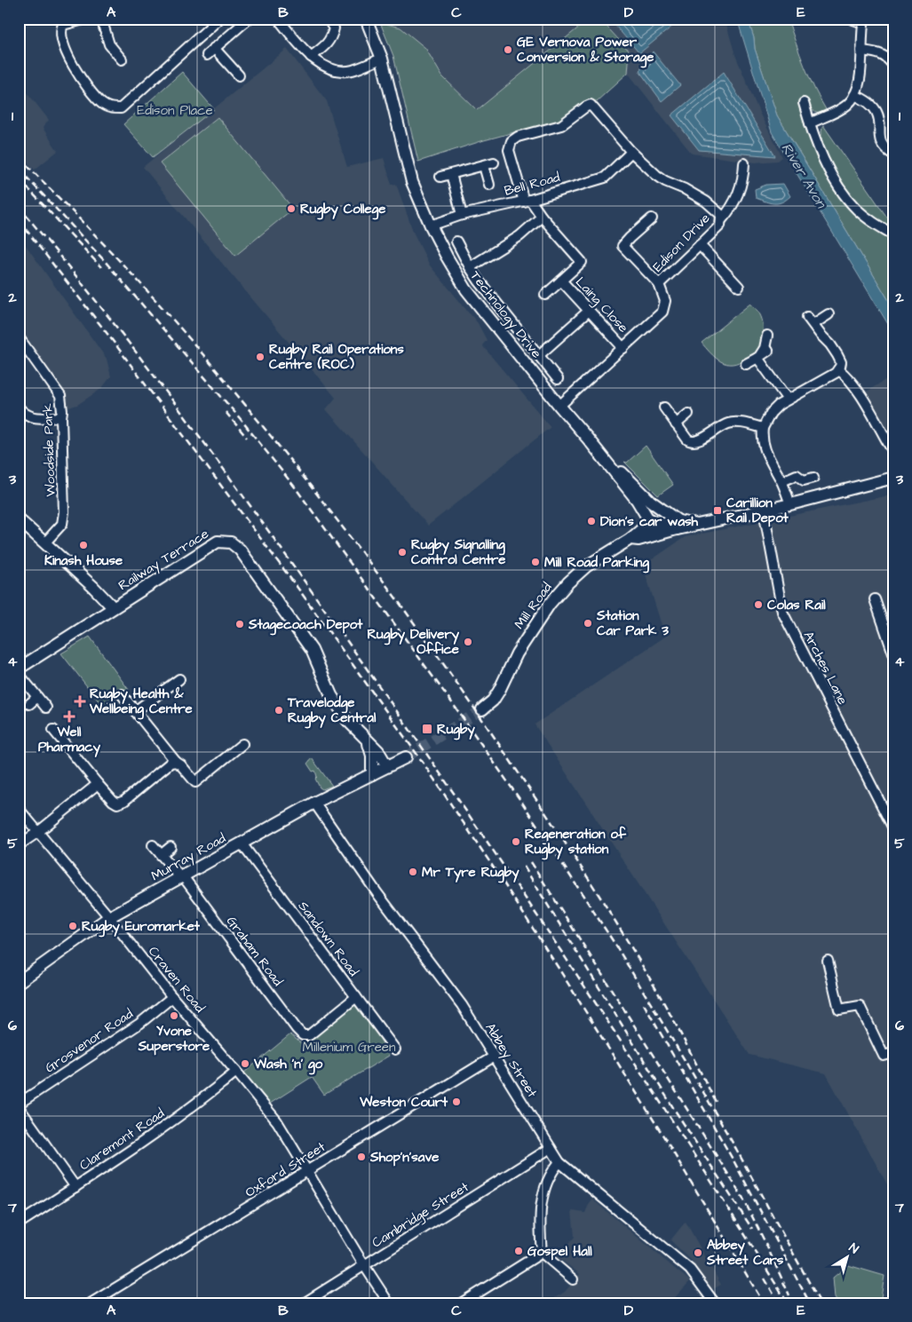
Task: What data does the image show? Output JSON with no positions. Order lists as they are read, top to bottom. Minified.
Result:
{"streets":{"street":["Bell Road","Edison Drive","Laing Close","Technology Drive","Woodside Park","Railway Terrace","Mill Road","Arches Lane","Murray Road","Sandown Road","Graham Road","Craven Road","Grosvenor Road","Abbey Street","Claremont Road","Oxford Street","Cambridge Street"]},"crossings":[["Bell Road","Edison Drive"],["Bell Road","Laing Close"],["Bell Road","Technology Drive"],["Edison Drive","Laing Close"],["Edison Drive","Technology Drive"],["Railway Terrace","Murray Road"],["Murray Road","Sandown Road"],["Murray Road","Graham Road"],["Murray Road","Craven Road"],["Murray Road","Abbey Street"],["Sandown Road","Graham Road"],["Craven Road","Grosvenor Road"],["Craven Road","Claremont Road"],["Craven Road","Oxford Street"],["Craven Road","Cambridge Street"],["Abbey Street","Oxford Street"],["Abbey Street","Cambridge Street"]],"water":["River Avon"],"parks":["Edison Place","Millenium Green"],"places":{"other":["GE Vernova Power Conversion & Storage","Rugby College","Rugby Rail Operations Centre (ROC)","Dion's car wash","Kinash House","Rugby Signalling Control Centre","Mill Road Parking","Colas Rail","Station Car Park 3","Stagecoach Depot","Rugby Delivery Office","Travelodge Rugby Central","Regeneration of Rugby station","Mr Tyre Rugby","Rugby Euromarket","Yvone Superstore","Wash 'n' go","Weston Court","Shop'n'save","Gospel Hall","Abbey Street Cars"],"transit":["Carillion Rail Depot","Rugby"],"health":["Rugby Health & Wellbeing Centre","Well Pharmacy"]},"north":"top right","grid":{"columns":["A","B","C","D","E"],"rows":["1","2","3","4","5","6","7"]}}
